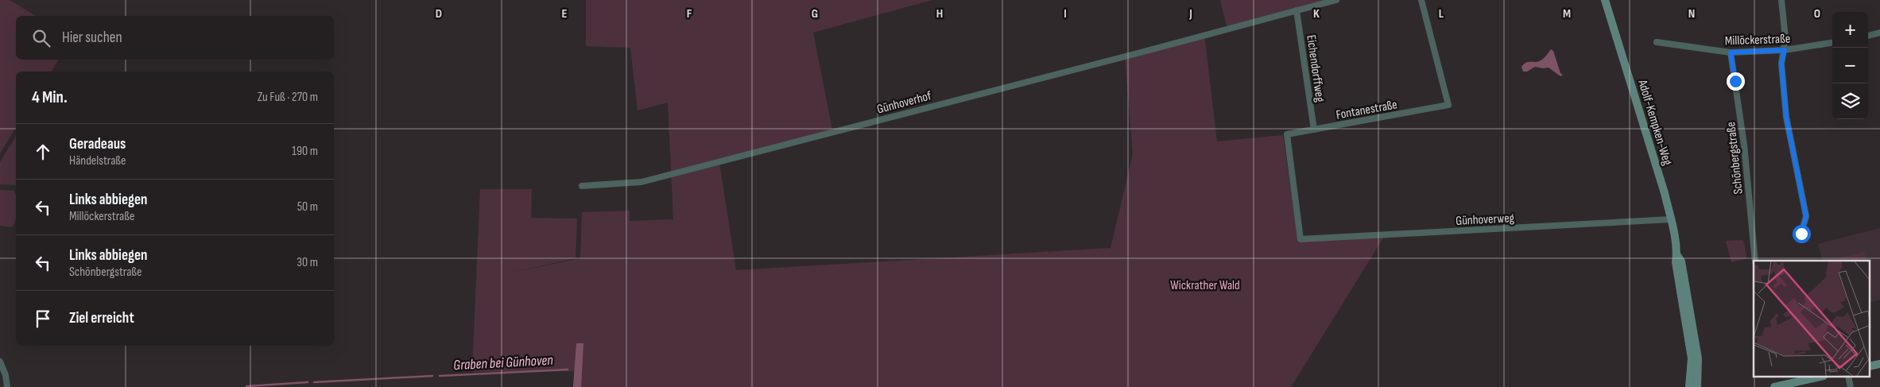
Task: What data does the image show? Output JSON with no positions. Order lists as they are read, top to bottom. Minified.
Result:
{"streets":{"main road":["Adolf-Kempken-Weg"],"street":["Millöckerstraße","Eichendorffweg","Günhoverhof","Fontanestraße","Schönbergstraße","Günhoverweg"]},"crossings":[["Millöckerstraße","Schönbergstraße"],["Eichendorffweg","Günhoverhof"],["Eichendorffweg","Fontanestraße"],["Fontanestraße","Günhoverweg"],["Adolf-Kempken-Weg","Günhoverweg"]],"water":["Graben bei Günhoven"],"parks":["Wickrather Wald"],"page":{"map_buttons":["+","−"],"search":"Hier suchen","heading":["4 Min.","Zu Fuß · 270 m"],"list":[["Geradeaus","Händelstraße","190 m"],["Links abbiegen","Millöckerstraße","50 m"],["Links abbiegen","Schönbergstraße","30 m"],"Ziel erreicht"]},"grid":{"columns":["D","E","F","G","H","I","J","K","L","M","N","O"]}}
